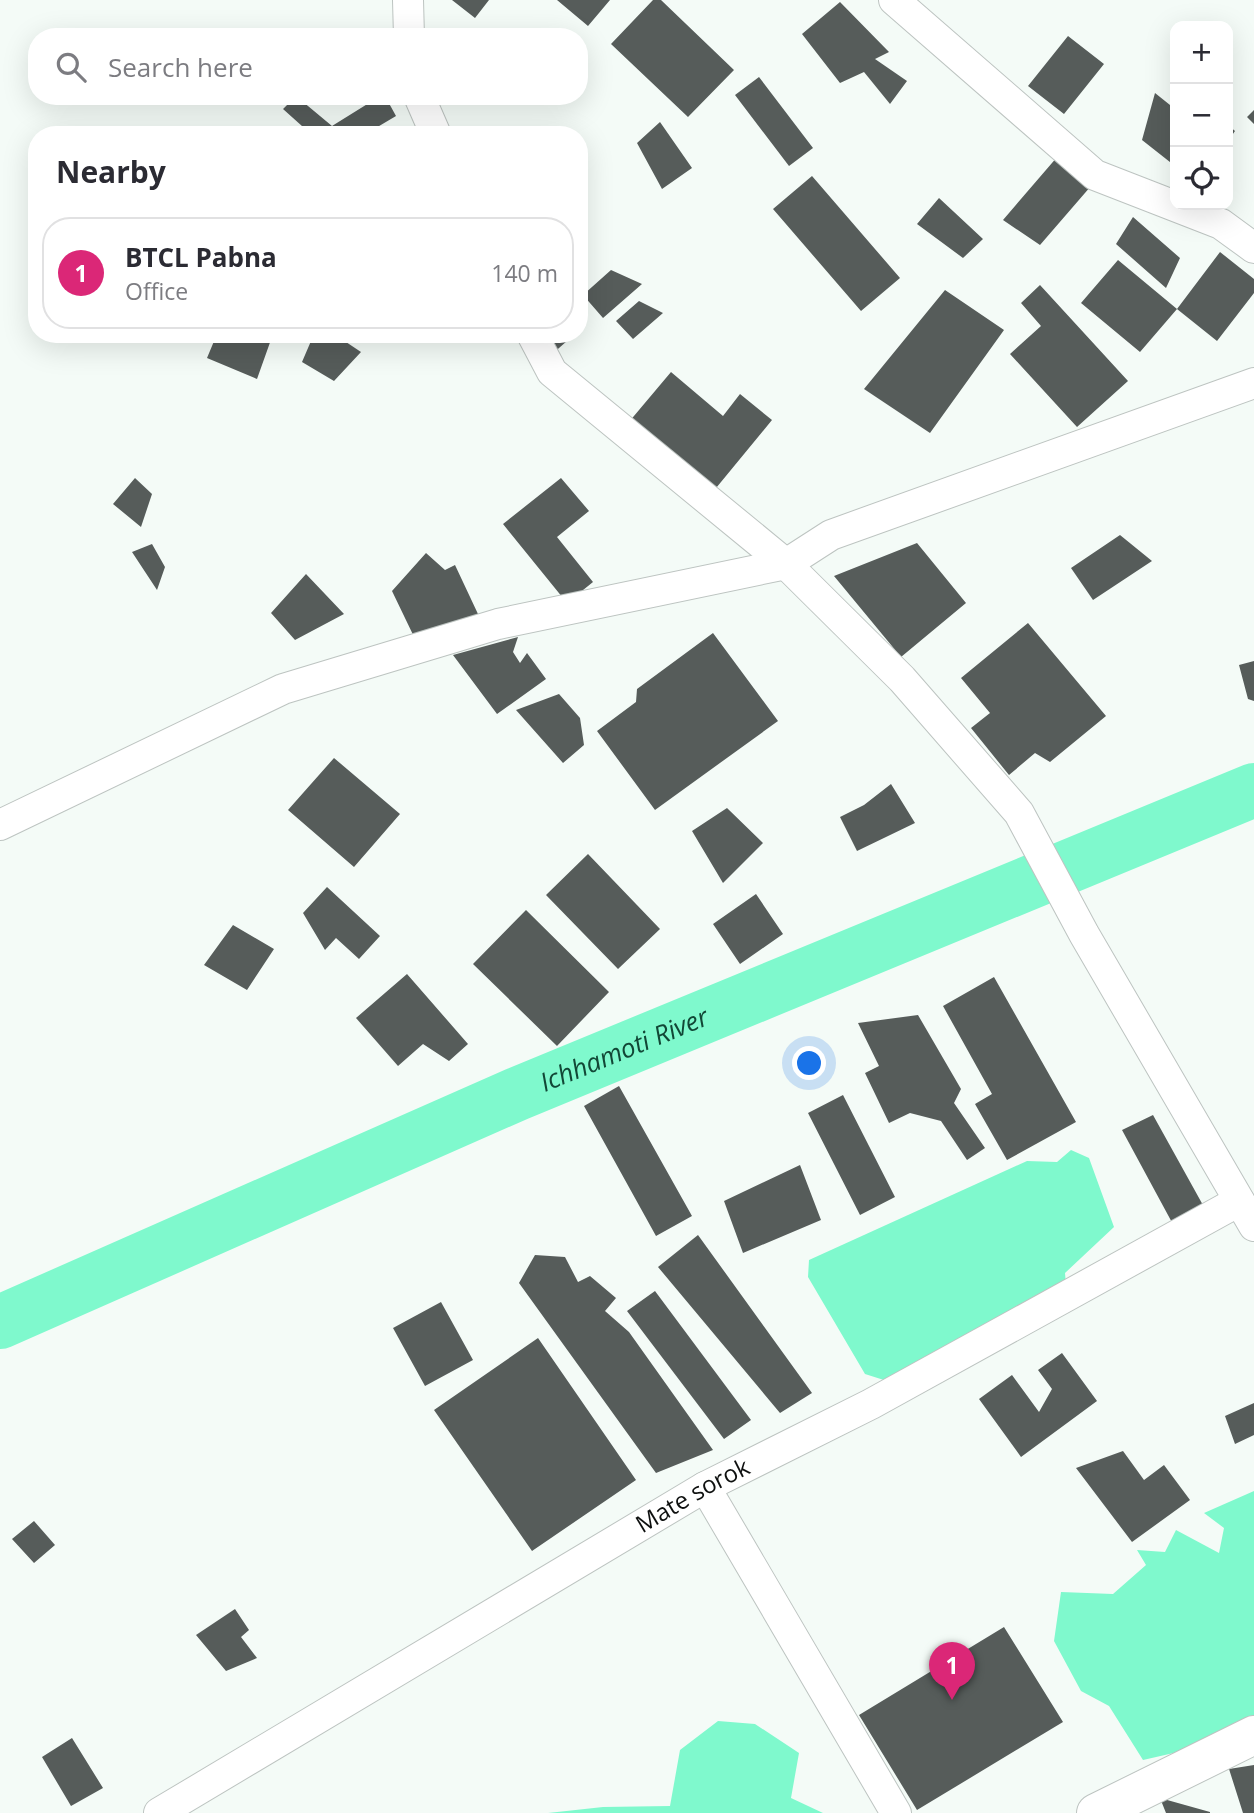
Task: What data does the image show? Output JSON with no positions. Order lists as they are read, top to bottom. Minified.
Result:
{"streets":{"street":["Mate sorok"]},"water":["Ichhamoti River"],"page":{"map_buttons":["+","−"],"search":"Search here","heading":"Nearby","list":[{"mark":"1","name":"BTCL Pabna","note":"Office","value":"140 m"}],"pins":"1"}}
